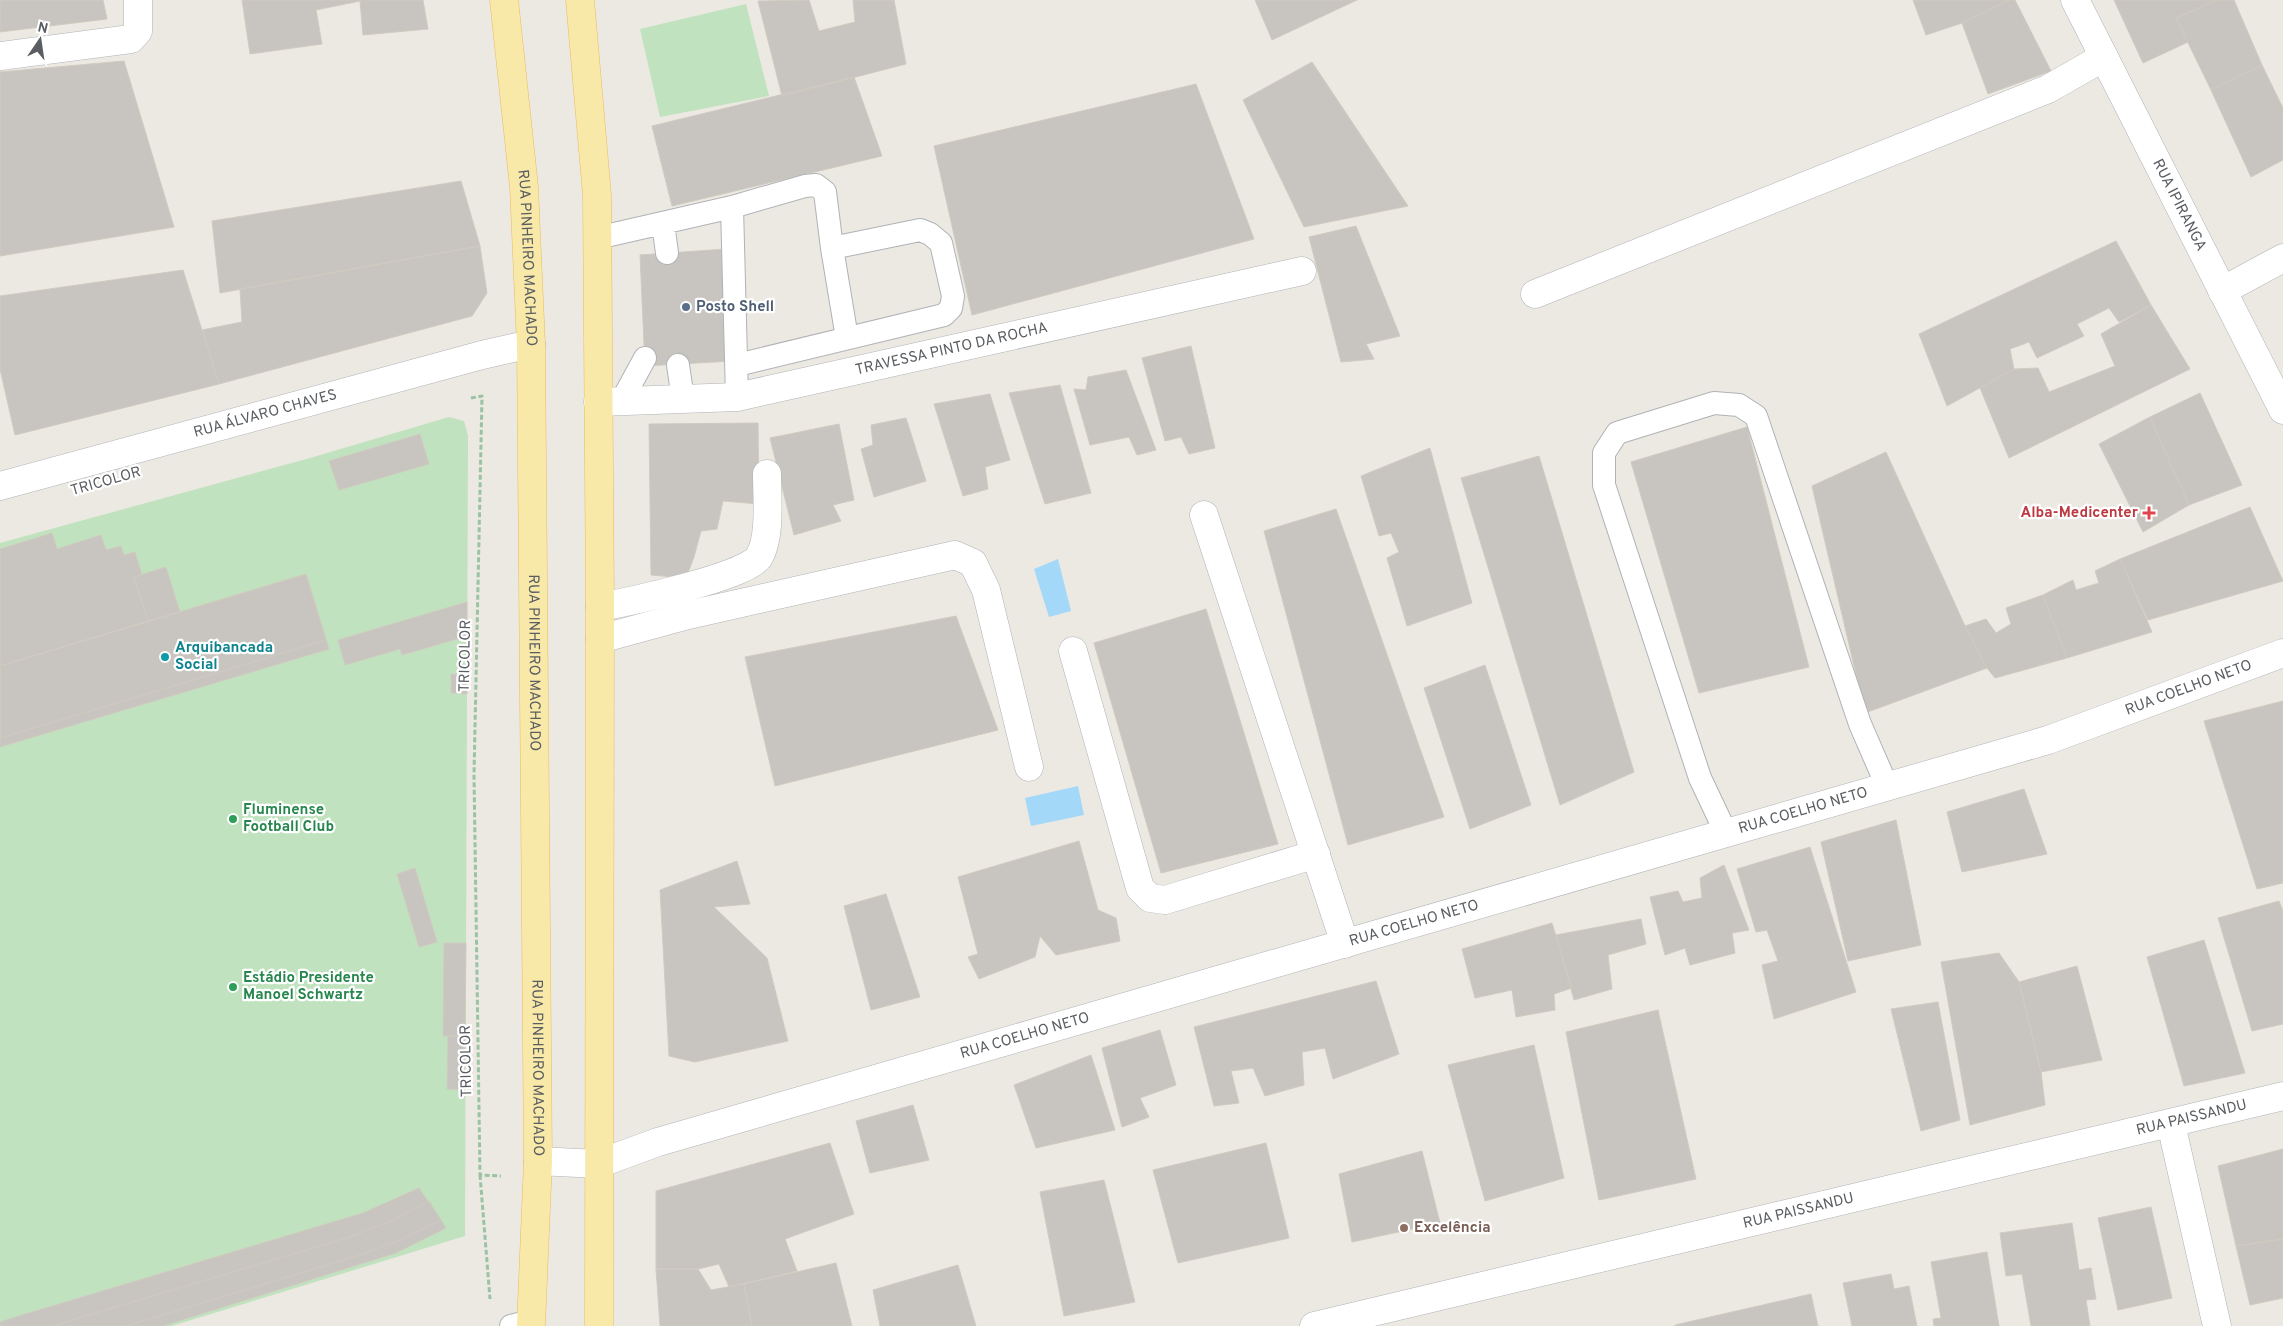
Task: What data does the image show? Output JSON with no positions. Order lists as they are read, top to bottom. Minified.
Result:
{"streets":{"main road":["RUA PINHEIRO MACHADO"],"street":["RUA IPIRANGA","TRAVESSA PINTO DA ROCHA","RUA ÁLVARO CHAVES","RUA COELHO NETO","RUA PAISSANDU"],"path":["TRICOLOR"]},"crossings":[["RUA PINHEIRO MACHADO","RUA ÁLVARO CHAVES"],["RUA PINHEIRO MACHADO","RUA COELHO NETO"]],"places":{"other":["Posto Shell","Arquibancada Social","Fluminense Football Club","Estádio Presidente Manoel Schwartz","Excelência"],"health":["Alba-Medicenter"]},"north":"top"}
